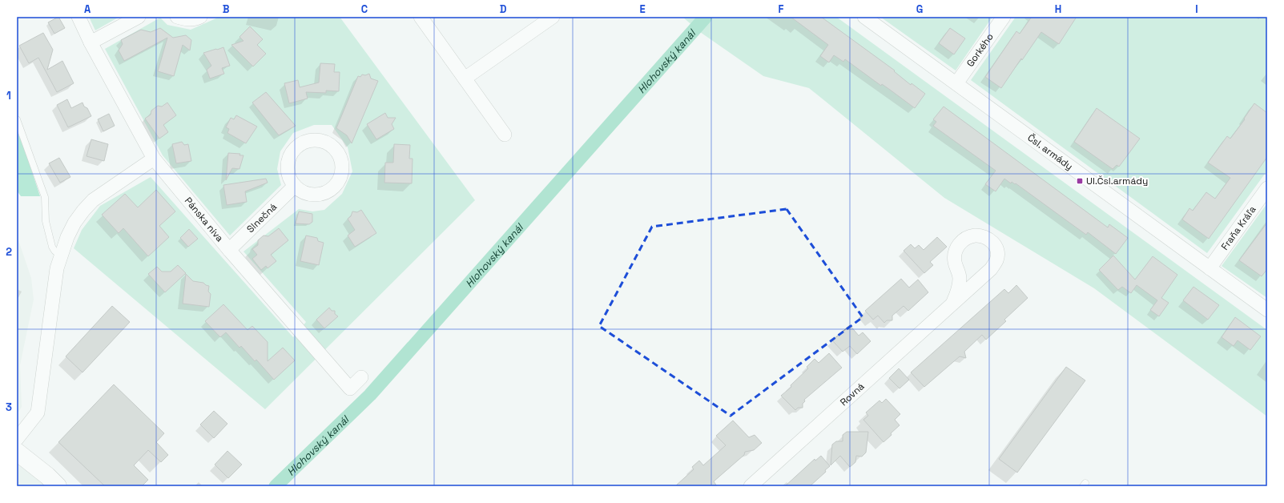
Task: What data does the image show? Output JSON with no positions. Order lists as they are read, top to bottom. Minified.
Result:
{"streets":{"street":["Gorkého","Čsl. armády","Slnečná","Pánska niva","Fraňa Kráľa","Rovná"]},"crossings":[["Gorkého","Čsl. armády"],["Čsl. armády","Fraňa Kráľa"],["Slnečná","Pánska niva"]],"water":["Hlohovský kanál"],"places":{"transit":["Ul.Čsl.armády"]},"grid":{"columns":["A","B","C","D","E","F","G","H","I"],"rows":["1","2","3"]}}
